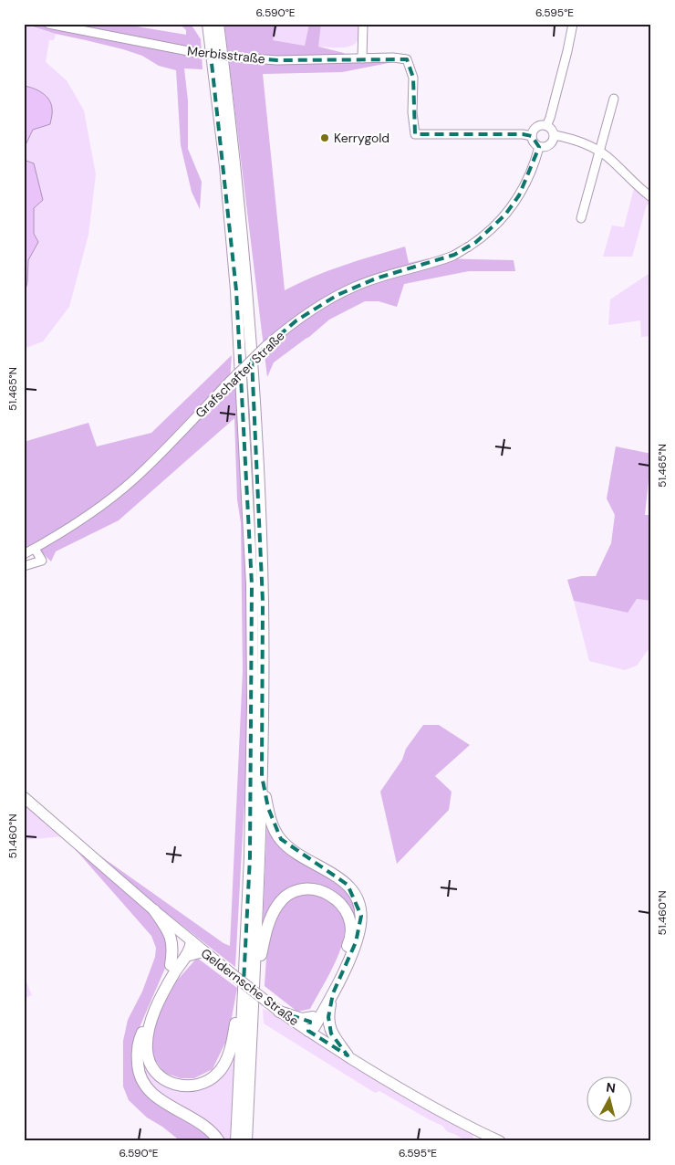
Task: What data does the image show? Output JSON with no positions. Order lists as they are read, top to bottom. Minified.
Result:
{"streets":{"main road":["Geldernsche Straße"],"street":["Merbisstraße","Grafschafter Straße"]},"crossings":[["Merbisstraße","Grafschafter Straße"]],"places":["Kerrygold"],"north":"top","coordinates":["6.590°E","6.595°E","51.465°N","51.460°N"]}
